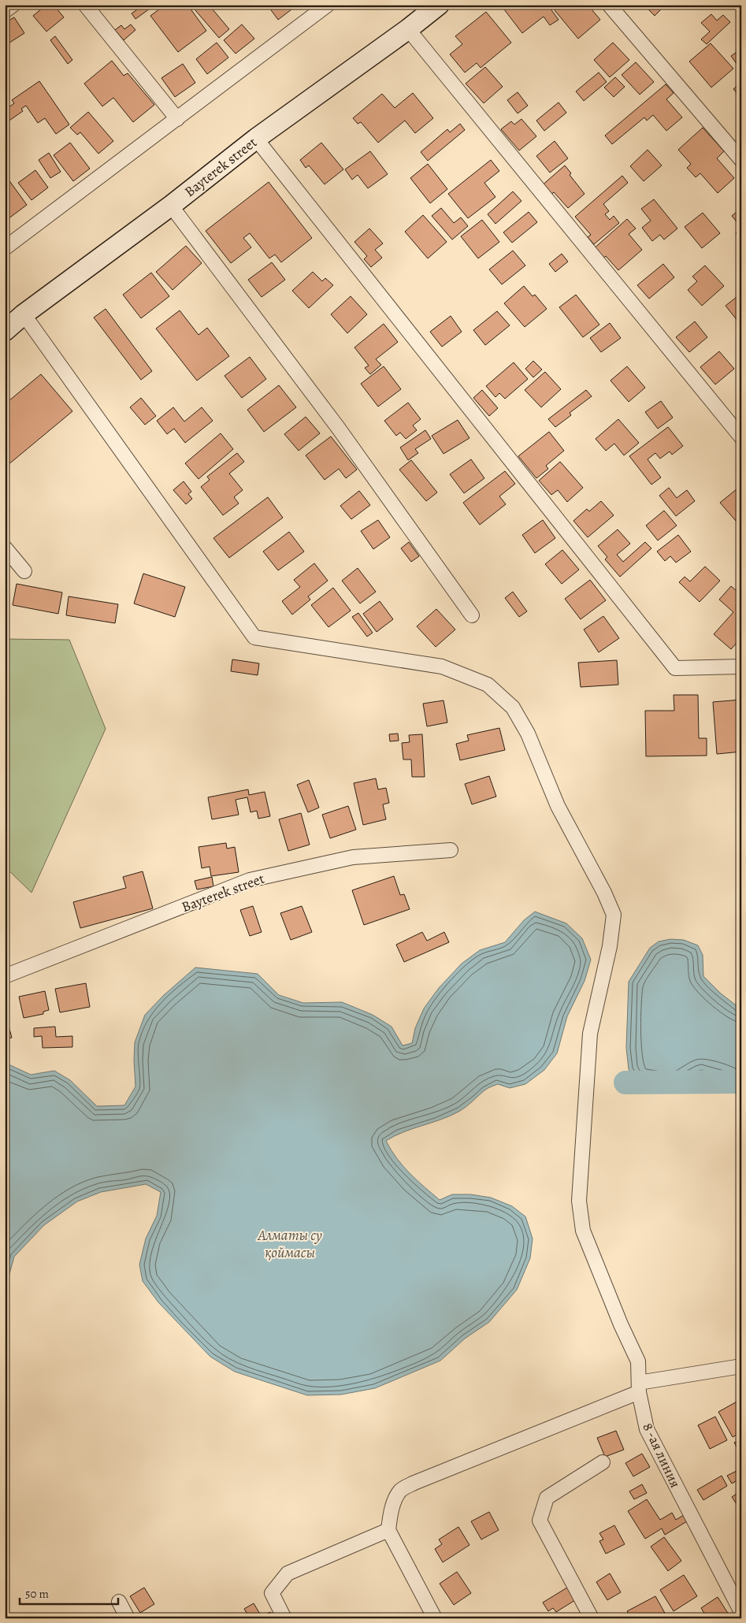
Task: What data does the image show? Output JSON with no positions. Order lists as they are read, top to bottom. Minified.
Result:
{"streets":{"street":["Bayterek street","8 -ая линия"]},"crossings":[["Bayterek street","8 -ая линия"]],"water":["Алматы су қоймасы"],"scale_bar":"50 m"}
